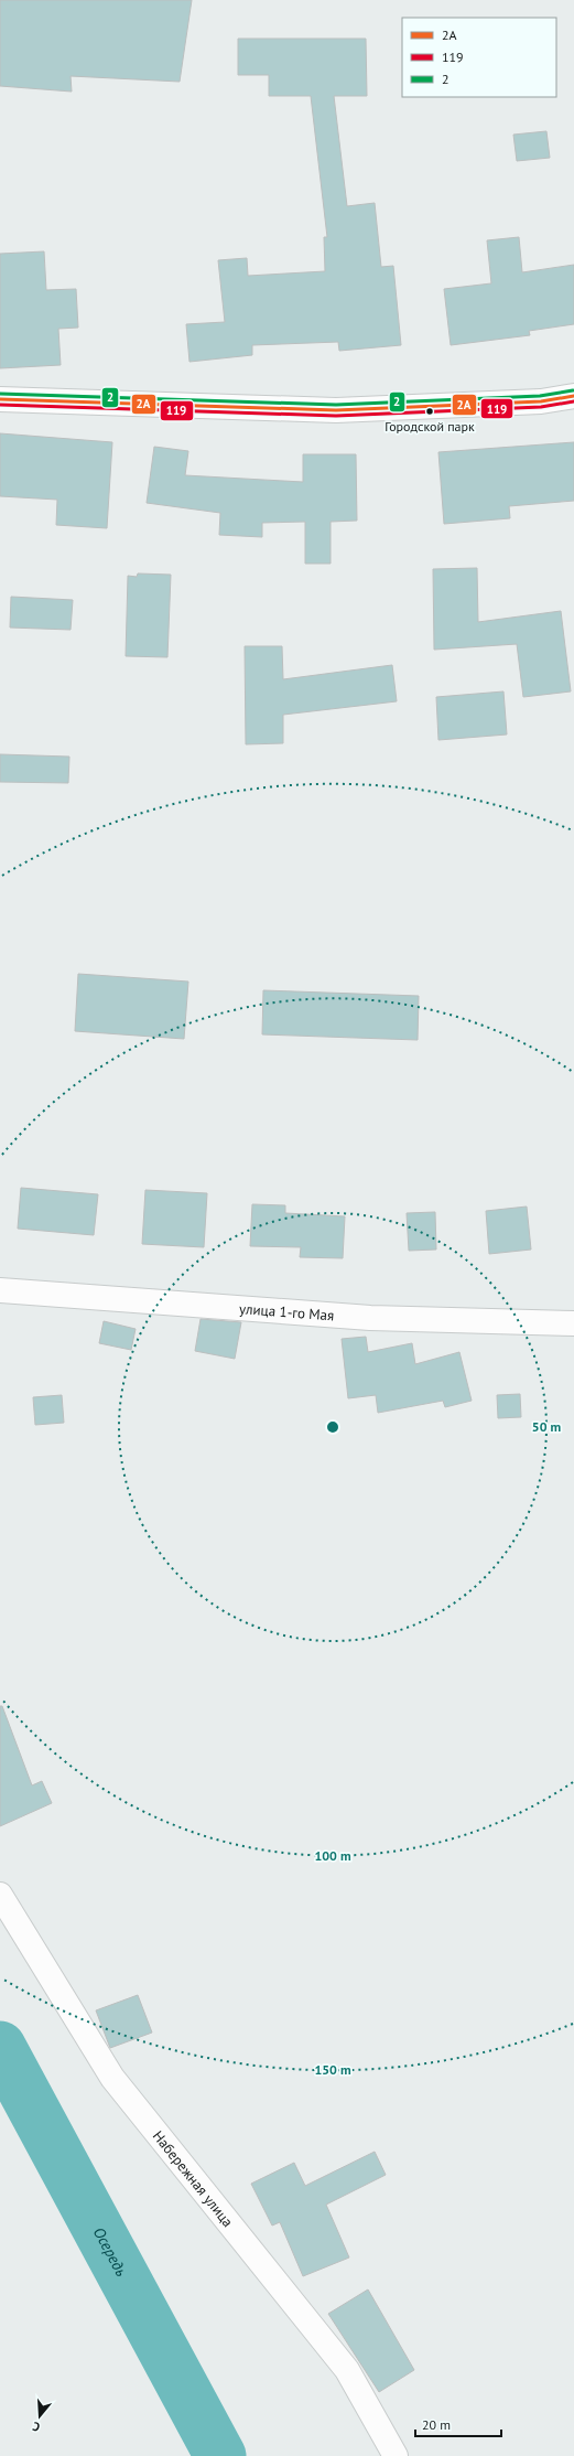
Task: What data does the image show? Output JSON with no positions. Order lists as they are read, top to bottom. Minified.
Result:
{"streets":{"street":["улица 1-го Мая","Набережная улица"]},"water":["Осередь"],"places":["Городской парк"],"lines":["transit line 2","transit line 2А","transit line 119"],"legend":["2А","119","2"],"scale_bar":"20 m","north":"bottom","rings":["50 m","100 m","150 m"]}
